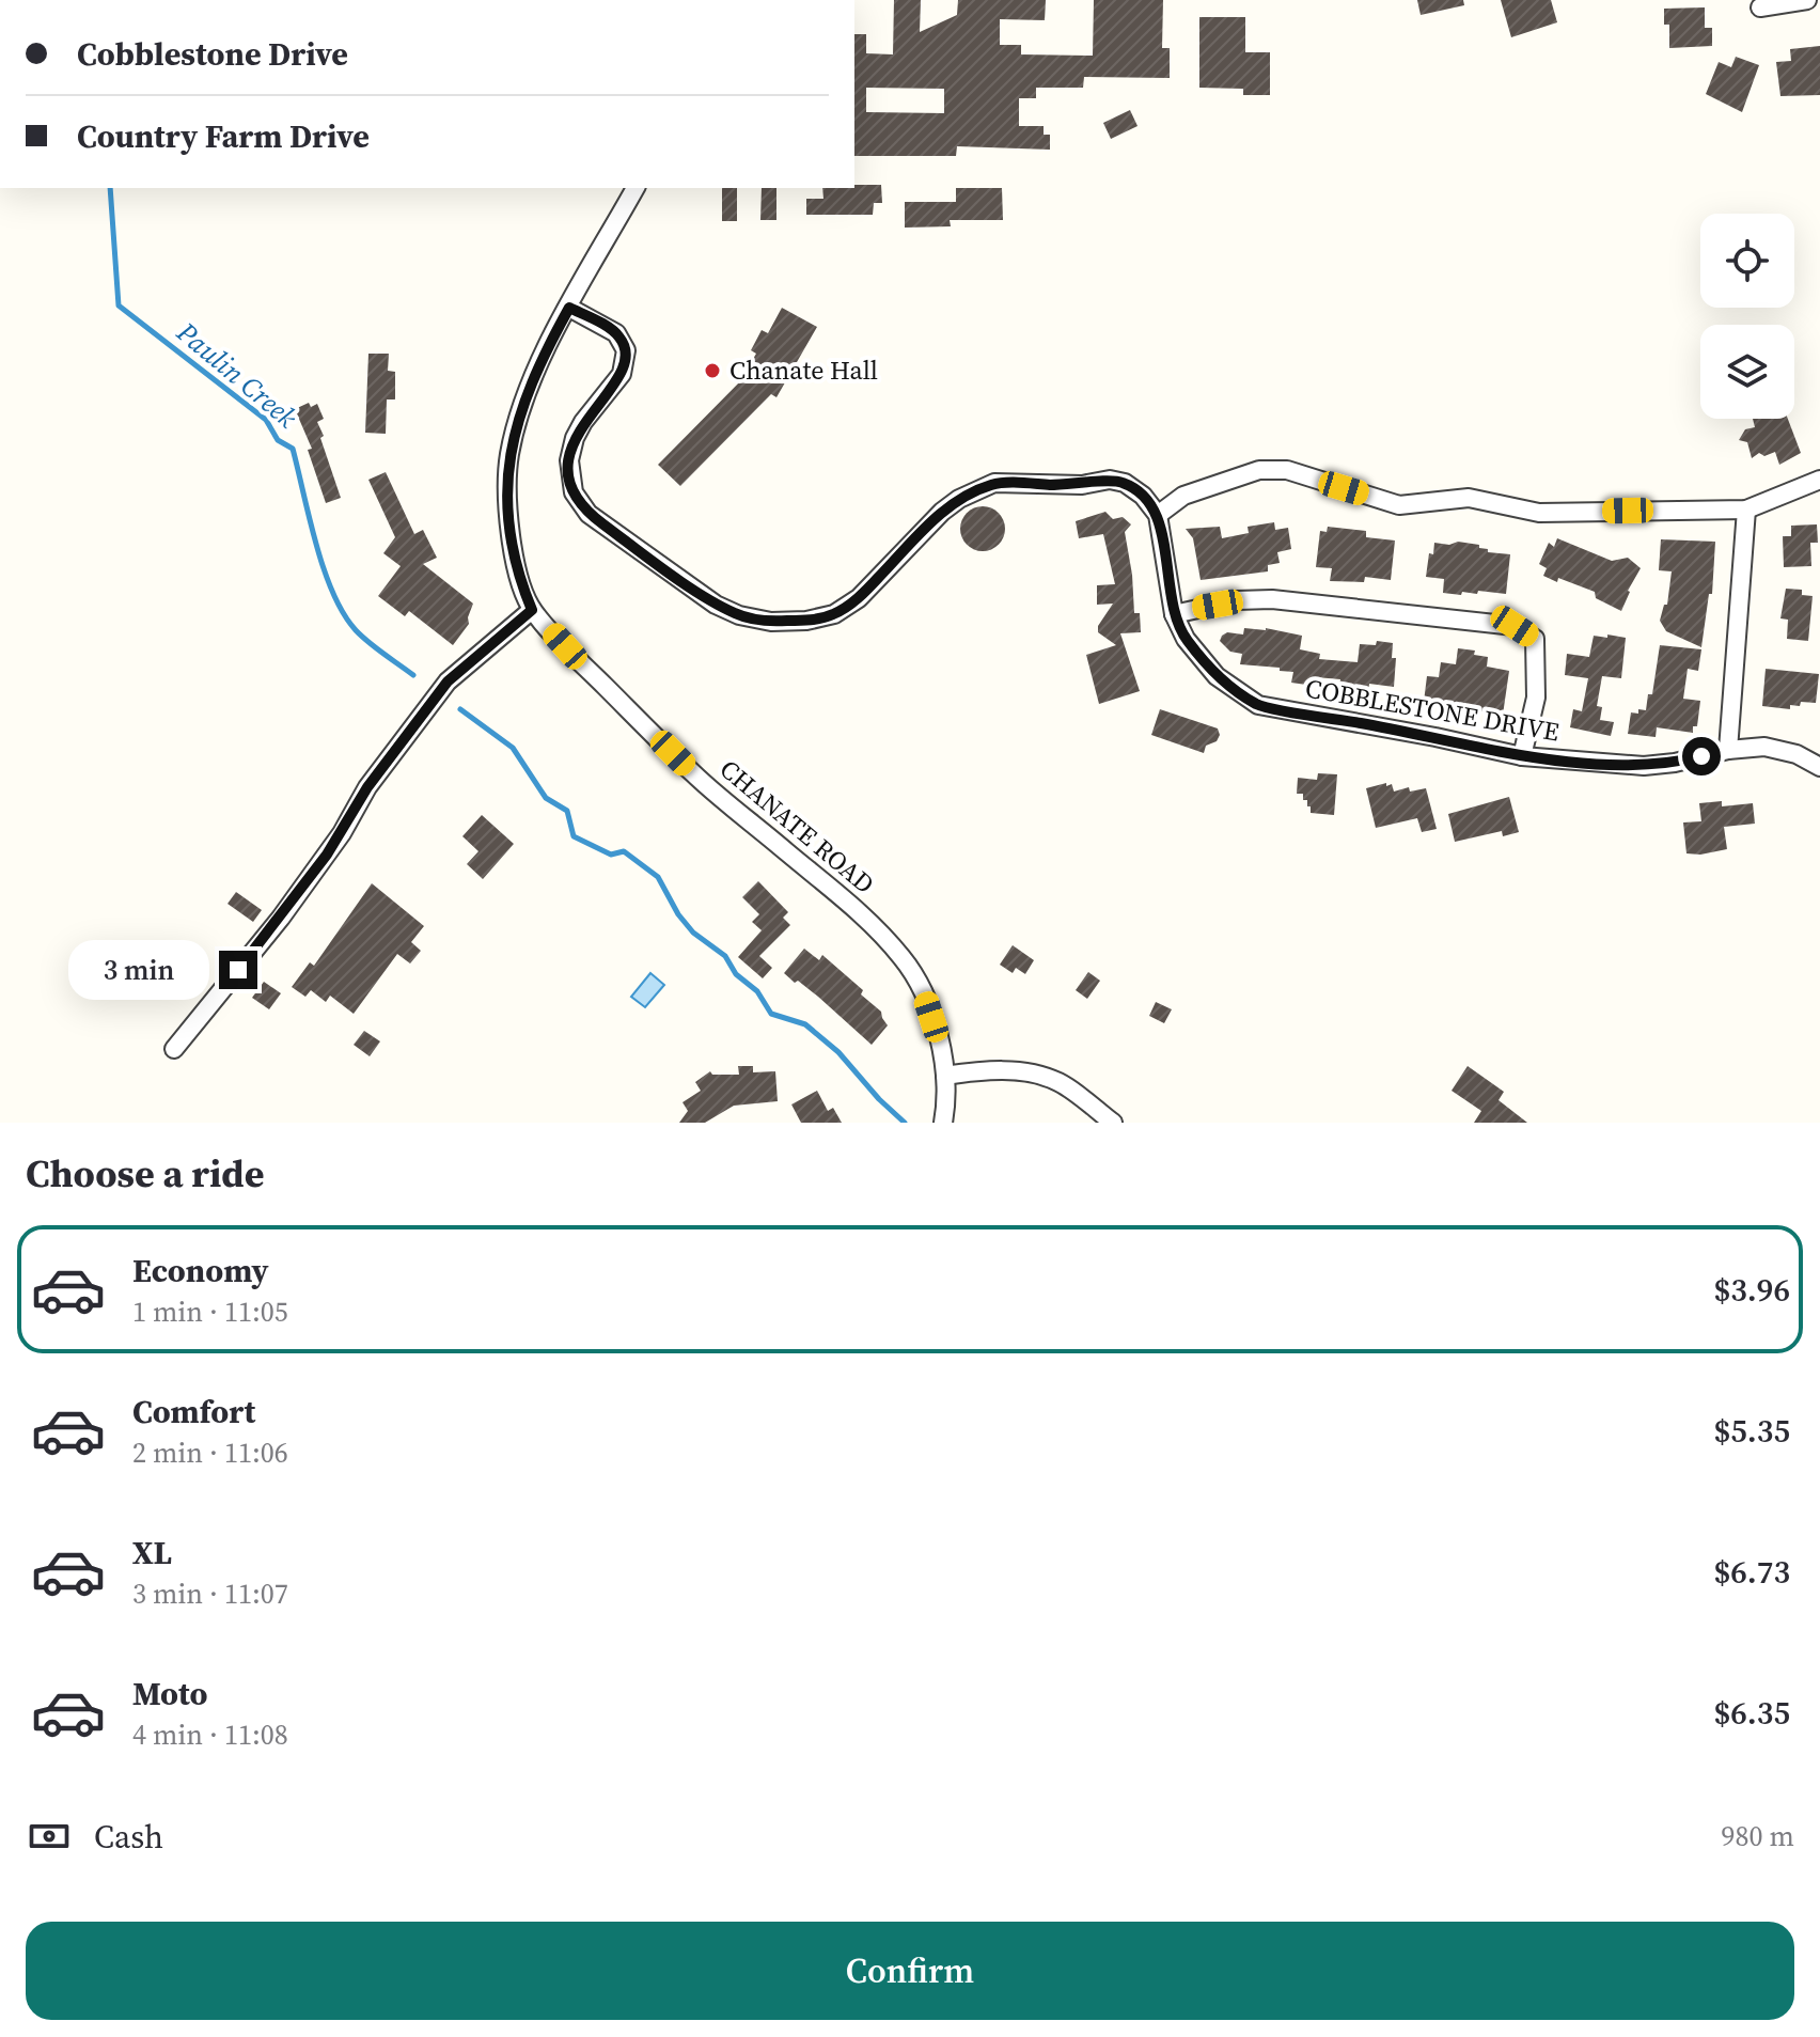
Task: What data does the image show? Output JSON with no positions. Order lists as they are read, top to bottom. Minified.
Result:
{"streets":{"street":["COBBLESTONE DRIVE","CHANATE ROAD"]},"water":["Paulin Creek"],"places":["Chanate Hall"],"page":{"banner":["Cobblestone Drive","Country Farm Drive"],"bubble":"3 min","heading":"Choose a ride","list":[{"name":"Economy","note":"1 min · 11:05","value":"$3.96"},{"name":"Comfort","note":"2 min · 11:06","value":"$5.35"},{"name":"XL","note":"3 min · 11:07","value":"$6.73"},{"name":"Moto","note":"4 min · 11:08","value":"$6.35"}],"pay":["Cash","980 m"],"buttons":"Confirm"}}
